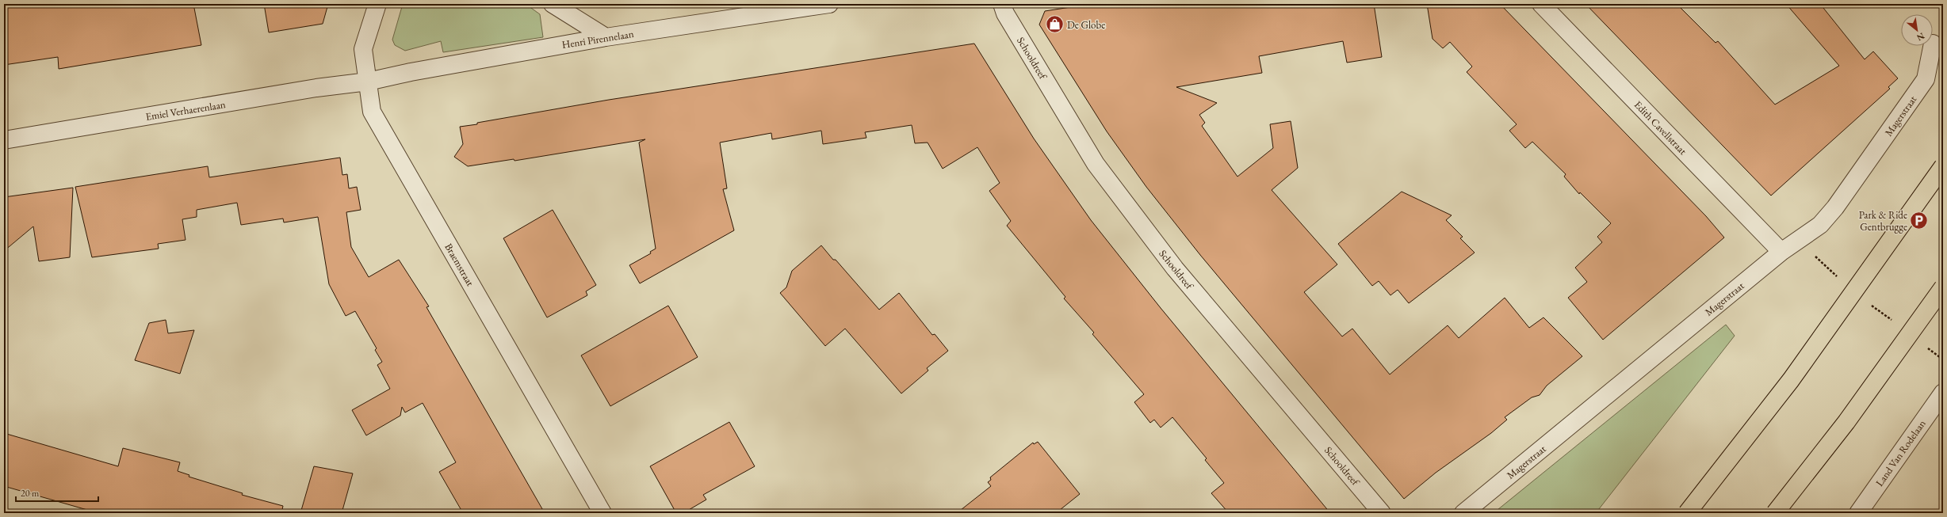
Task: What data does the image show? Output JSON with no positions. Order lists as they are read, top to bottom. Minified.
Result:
{"streets":{"street":["Henri Pirennelaan","Schooldreef","Emiel Verhaerenlaan","Magerstraat","Edith Cavellstraat","Braemstraat","Land Van Rodelaan"]},"crossings":[["Henri Pirennelaan","Emiel Verhaerenlaan"],["Henri Pirennelaan","Braemstraat"],["Emiel Verhaerenlaan","Braemstraat"],["Magerstraat","Edith Cavellstraat"]],"places":{"shop":["De Globe"],"parking":["Park & Ride Gentbrugge"]},"scale_bar":"20 m","north":"bottom right"}
